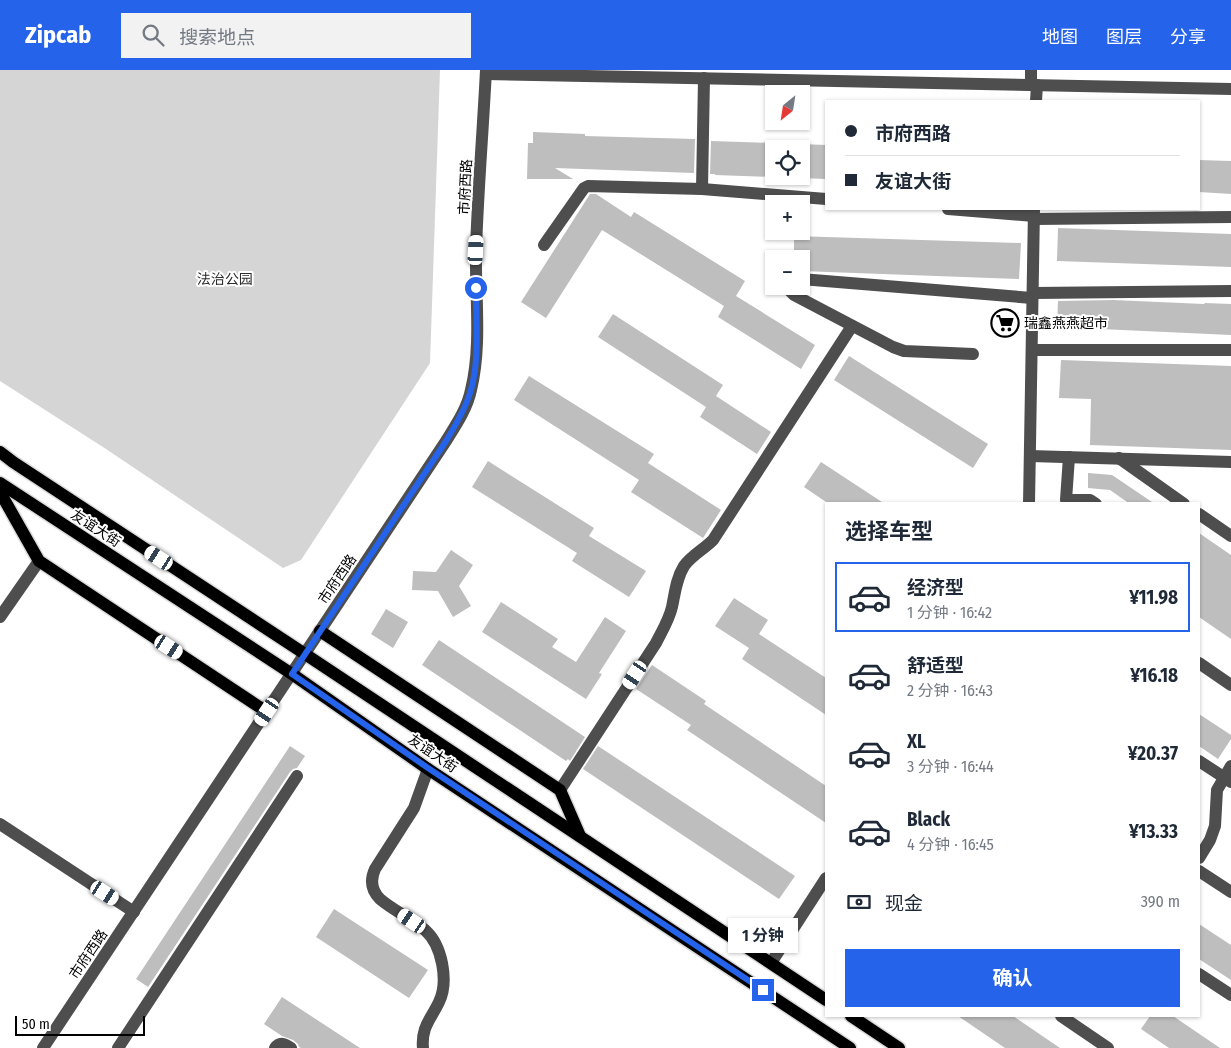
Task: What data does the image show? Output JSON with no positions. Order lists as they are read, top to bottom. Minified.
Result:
{"streets":{"main road":["友谊大街"],"street":["市府西路"]},"crossings":[["市府西路","友谊大街"]],"parks":["法治公园"],"places":{"supermarket":["瑞鑫燕燕超市"]},"scale_bar":"50 m","north":"bottom left","page":{"header":"Zipcab","search":"搜索地点","nav":["地图","图层","分享"],"map_buttons":["+","−"],"banner":["市府西路","友谊大街"],"heading":"选择车型","list":[{"name":"经济型","note":"1 分钟 · 16:42","value":"¥11.98"},{"name":"舒适型","note":"2 分钟 · 16:43","value":"¥16.18"},{"name":"XL","note":"3 分钟 · 16:44","value":"¥20.37"},{"name":"Black","note":"4 分钟 · 16:45","value":"¥13.33"}],"pay":["现金","390 m"],"bubble":"1 分钟","buttons":"确认","scale":"50 m"}}
